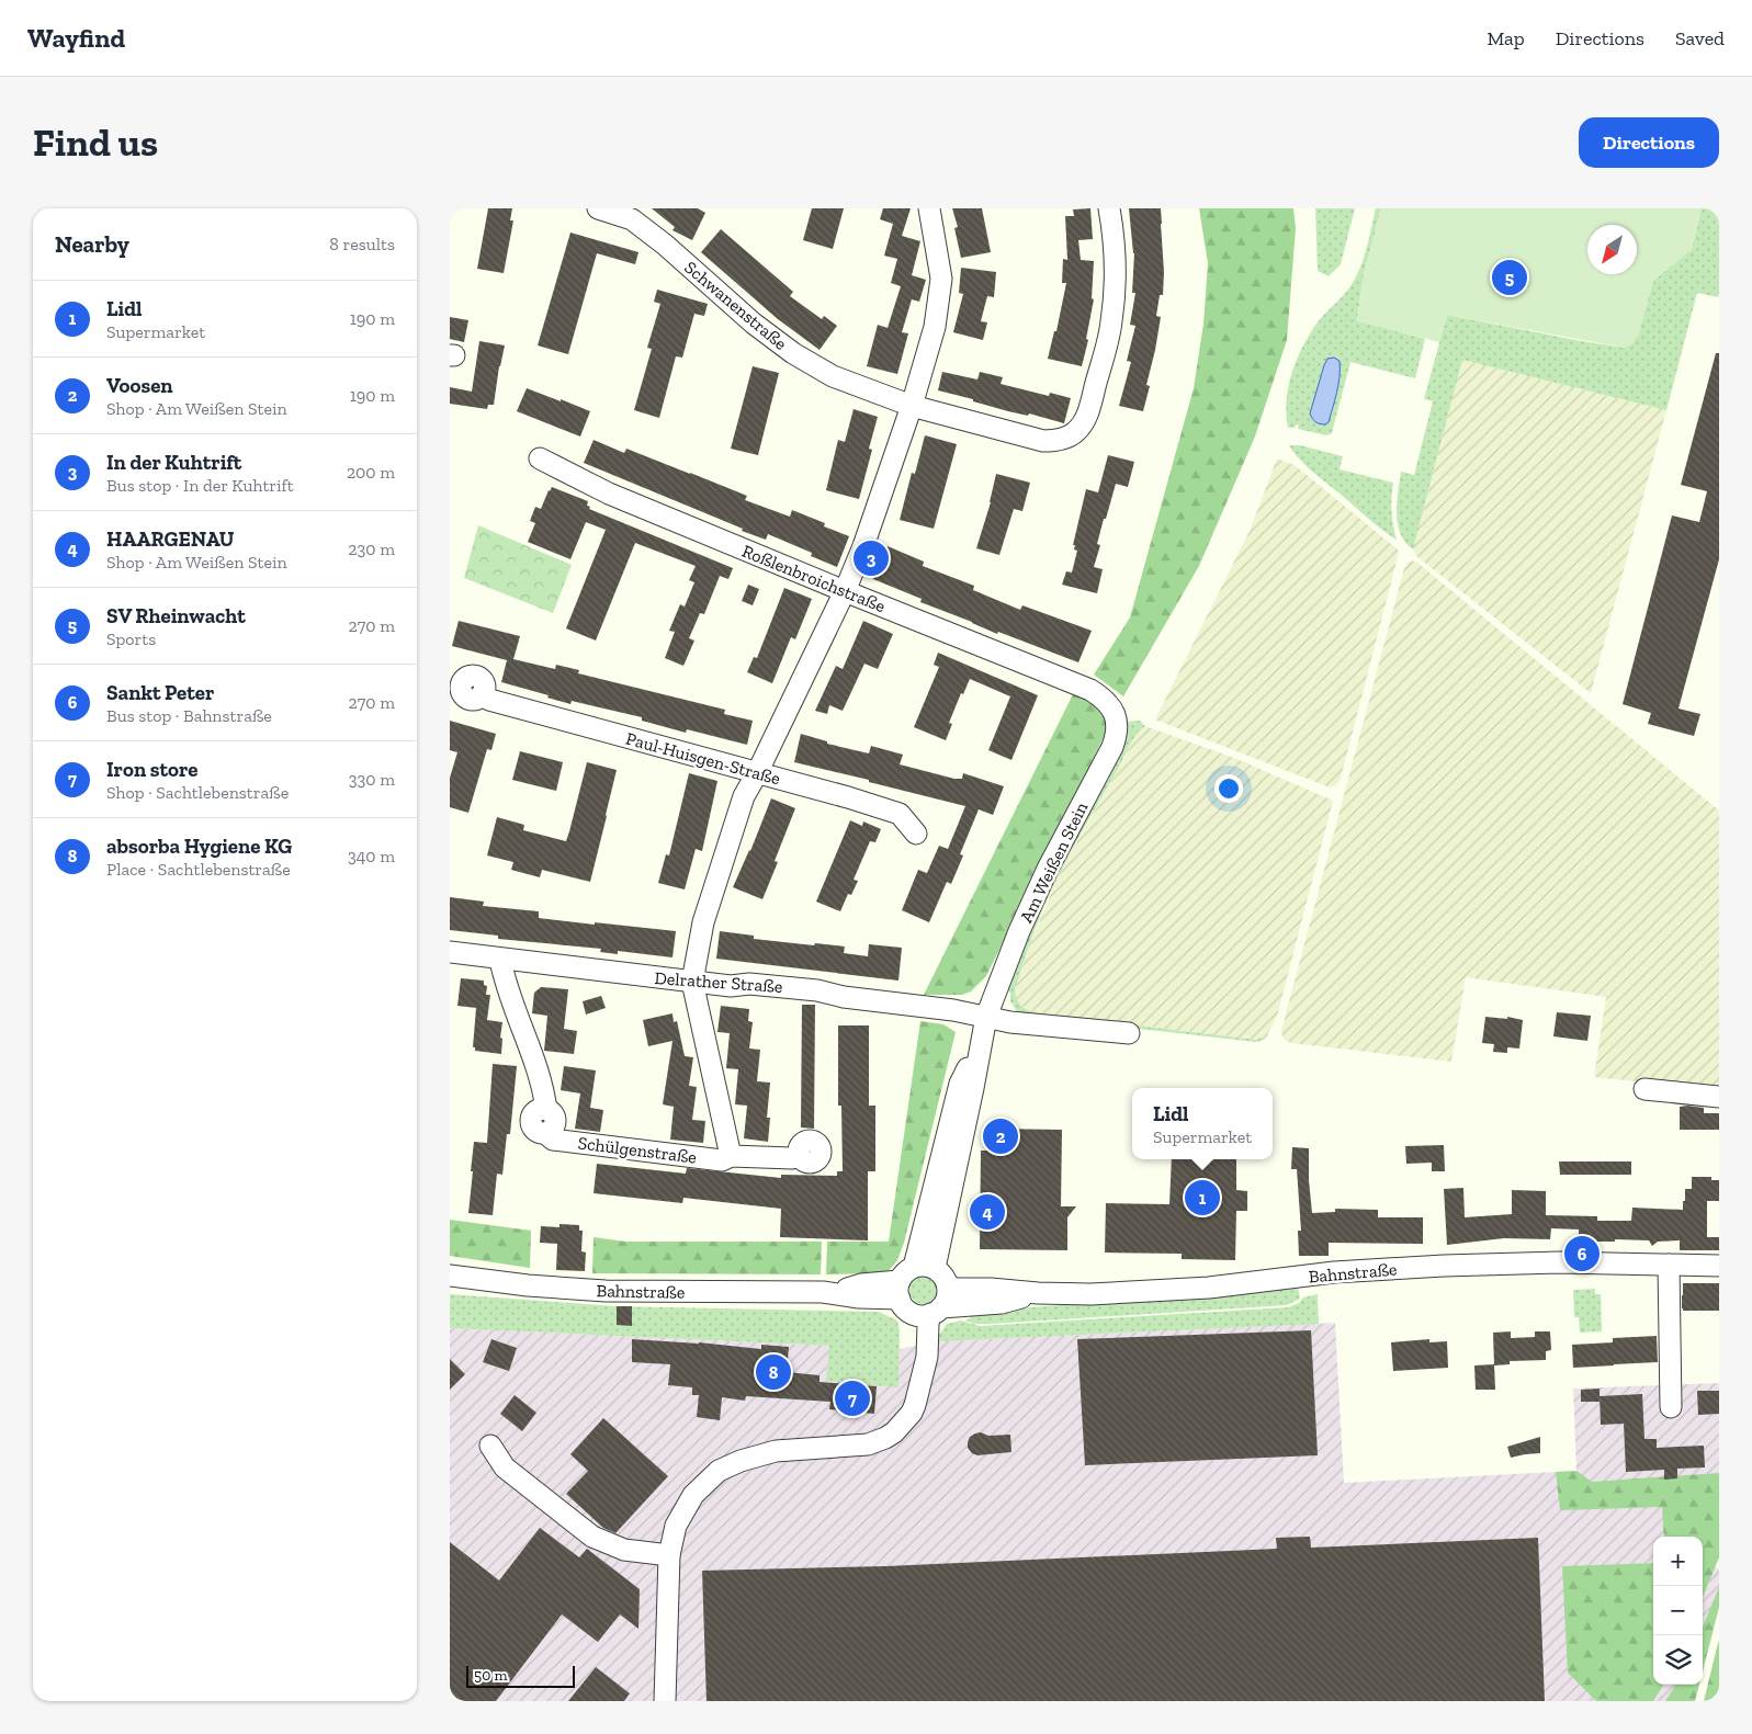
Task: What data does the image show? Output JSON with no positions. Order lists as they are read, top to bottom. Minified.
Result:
{"streets":{"street":["Schwanenstraße","Roßlenbroichstraße","Paul-Huisgen-Straße","Am Weißen Stein","Delrather Straße","Schülgenstraße","Bahnstraße"]},"crossings":[["Roßlenbroichstraße","Am Weißen Stein"],["Am Weißen Stein","Delrather Straße"],["Am Weißen Stein","Bahnstraße"],["Delrather Straße","Schülgenstraße"]],"scale_bar":"50 m","north":"bottom left","page":{"header":"Wayfind","nav":["Map","Directions","Saved"],"buttons":"Directions","title":"Find us","heading":["Nearby","8 results"],"pins":["5","3","2","1","4","6","8","7"],"list":[{"mark":"1","name":"Lidl","note":"Supermarket","value":"190 m"},{"mark":"2","name":"Voosen","note":"Shop · Am Weißen Stein","value":"190 m"},{"mark":"3","name":"In der Kuhtrift","note":"Bus stop · In der Kuhtrift","value":"200 m"},{"mark":"4","name":"HAARGENAU","note":"Shop · Am Weißen Stein","value":"230 m"},{"mark":"5","name":"SV Rheinwacht","note":"Sports","value":"270 m"},{"mark":"6","name":"Sankt Peter","note":"Bus stop · Bahnstraße","value":"270 m"},{"mark":"7","name":"Iron store","note":"Shop · Sachtlebenstraße","value":"330 m"},{"mark":"8","name":"absorba Hygiene KG","note":"Place · Sachtlebenstraße","value":"340 m"}],"popup":["Lidl","Supermarket"],"map_buttons":["+","−"],"scale":"50 m"}}
